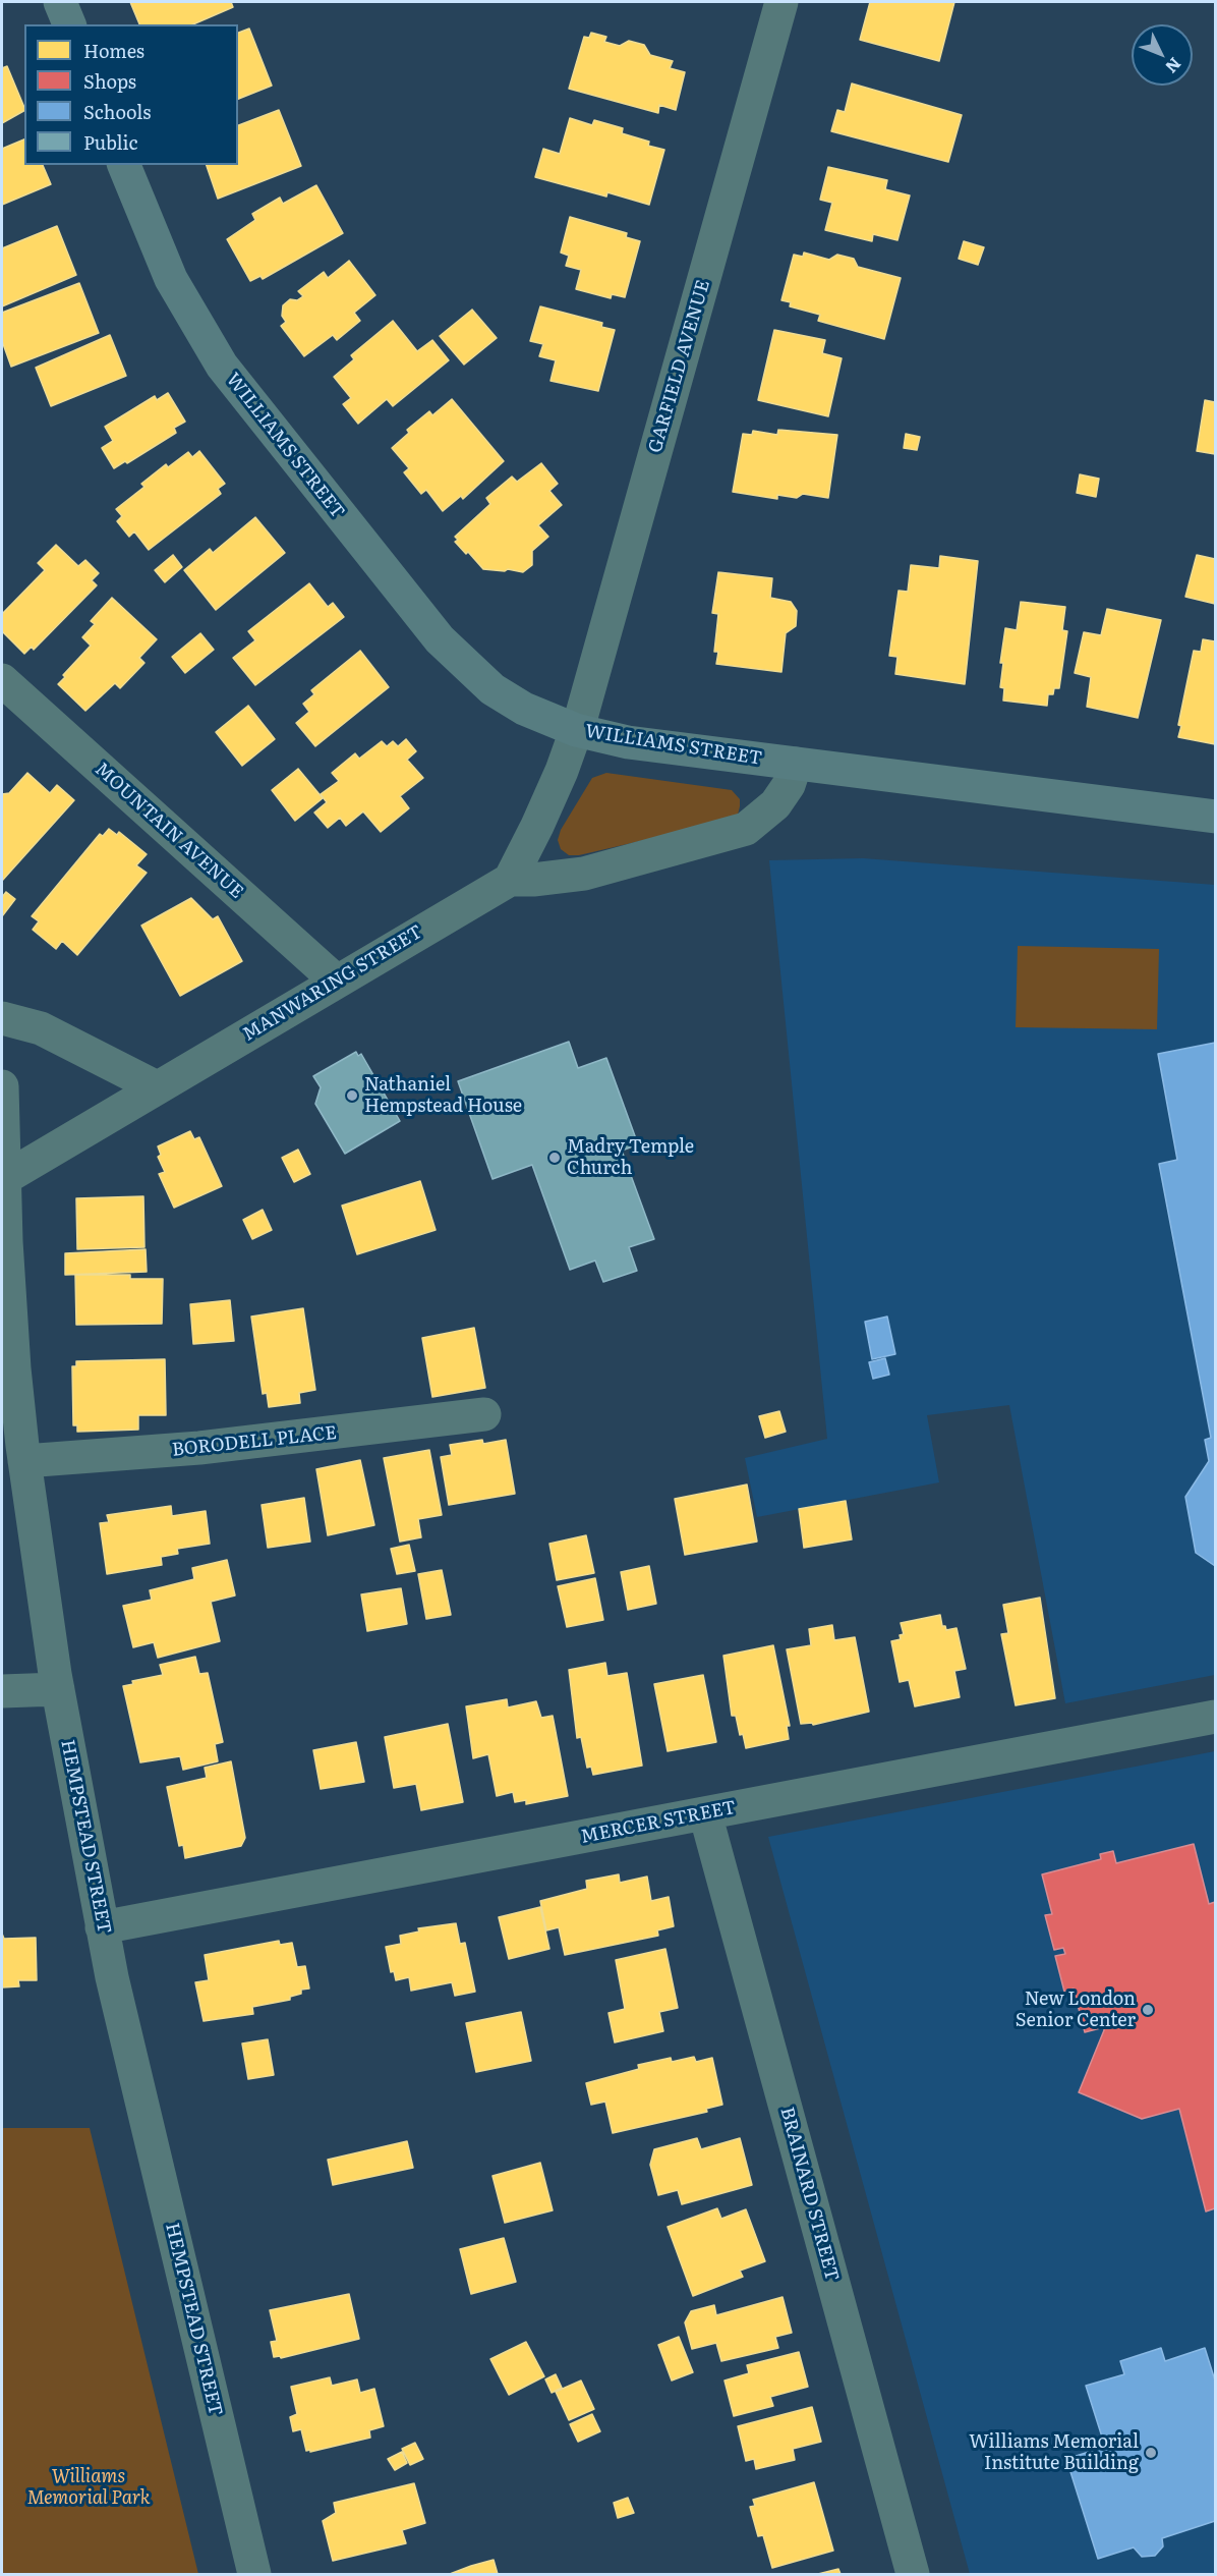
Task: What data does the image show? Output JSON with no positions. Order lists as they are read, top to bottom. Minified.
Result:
{"streets":{"street":["GARFIELD AVENUE","WILLIAMS STREET","MOUNTAIN AVENUE","MANWARING STREET","BORODELL PLACE","MERCER STREET","HEMPSTEAD STREET","BRAINARD STREET"]},"crossings":[["GARFIELD AVENUE","WILLIAMS STREET"],["WILLIAMS STREET","MANWARING STREET"],["MOUNTAIN AVENUE","MANWARING STREET"],["MANWARING STREET","HEMPSTEAD STREET"],["BORODELL PLACE","HEMPSTEAD STREET"],["MERCER STREET","HEMPSTEAD STREET"],["MERCER STREET","BRAINARD STREET"]],"parks":["Williams Memorial Park"],"places":["Nathaniel Hempstead House","Madry Temple Church","New London Senior Center","Williams Memorial Institute Building"],"legend":["Homes","Shops","Schools","Public"],"north":"bottom right"}
